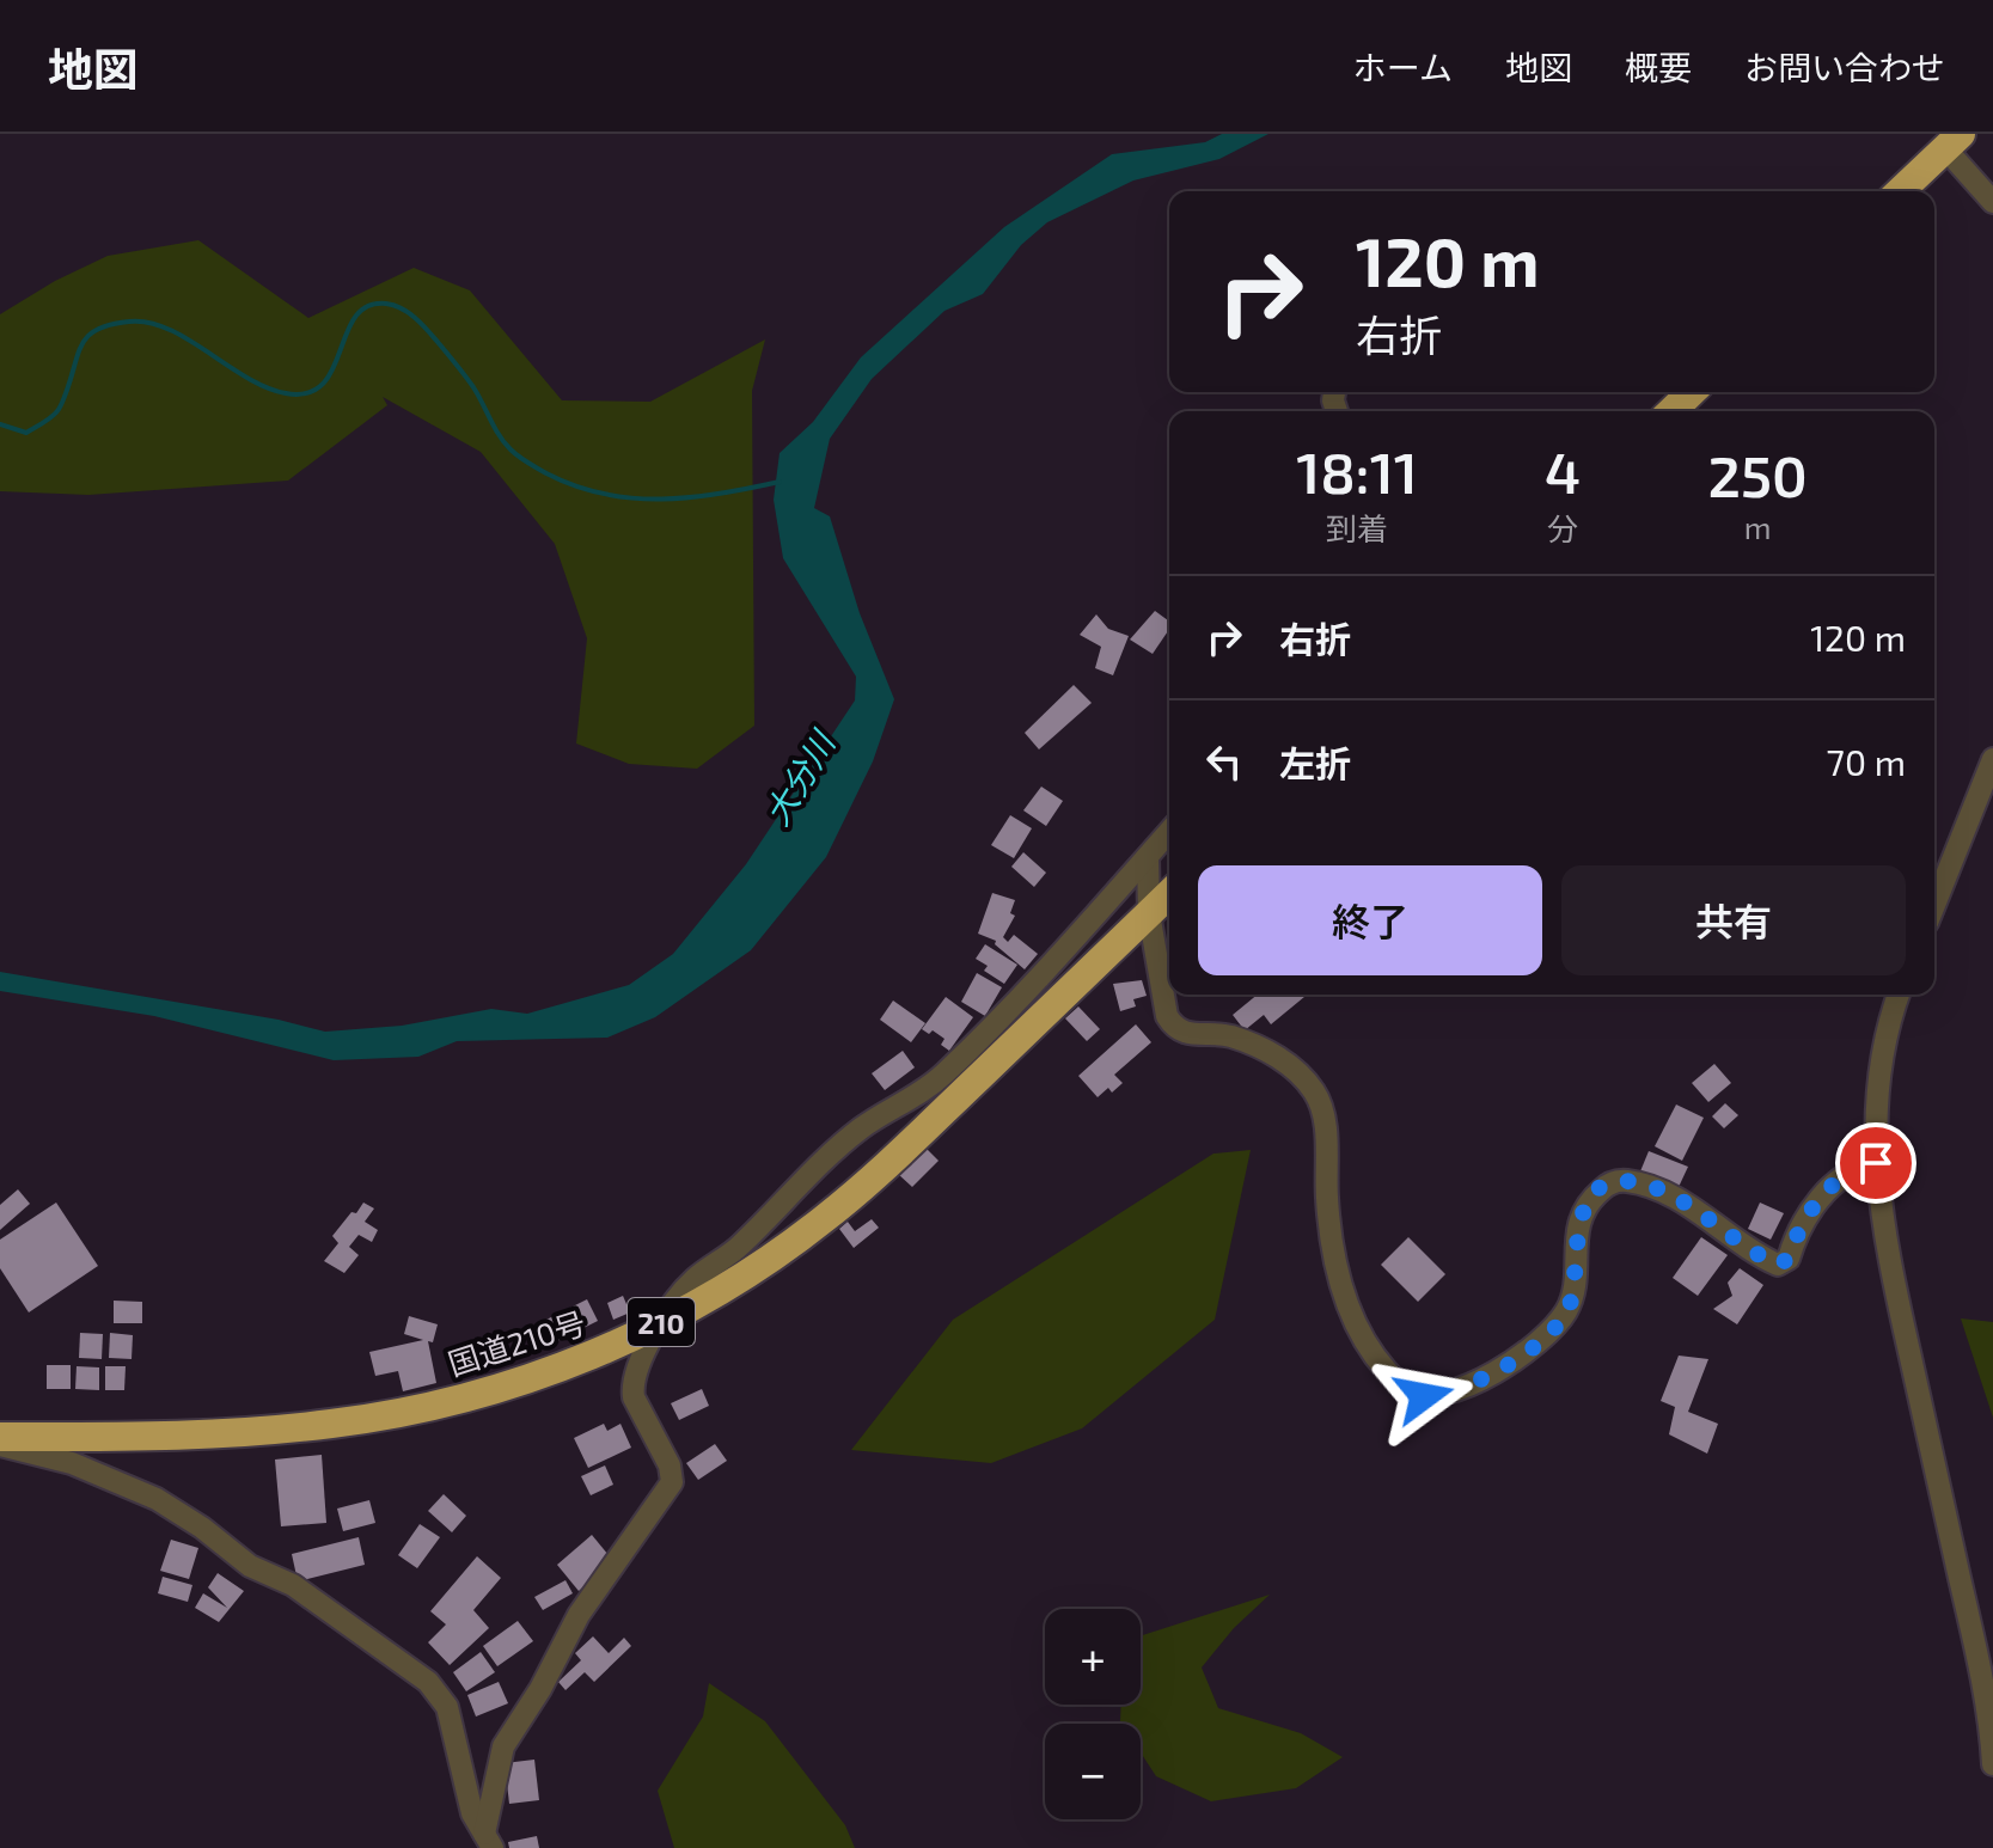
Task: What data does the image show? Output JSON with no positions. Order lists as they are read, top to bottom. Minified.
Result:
{"streets":{"highway":["210","国道210号"]},"water":["大分川"],"page":{"header":"地図","nav":["ホーム","地図","概要","お問い合わせ"],"turn":["120 m","右折"],"eta":["18:11","到着","4","分","250","m"],"list":[{"name":"右折","value":"120 m"},{"name":"左折","value":"70 m"}],"buttons":["終了","共有"],"map_buttons":["+","−"]}}
